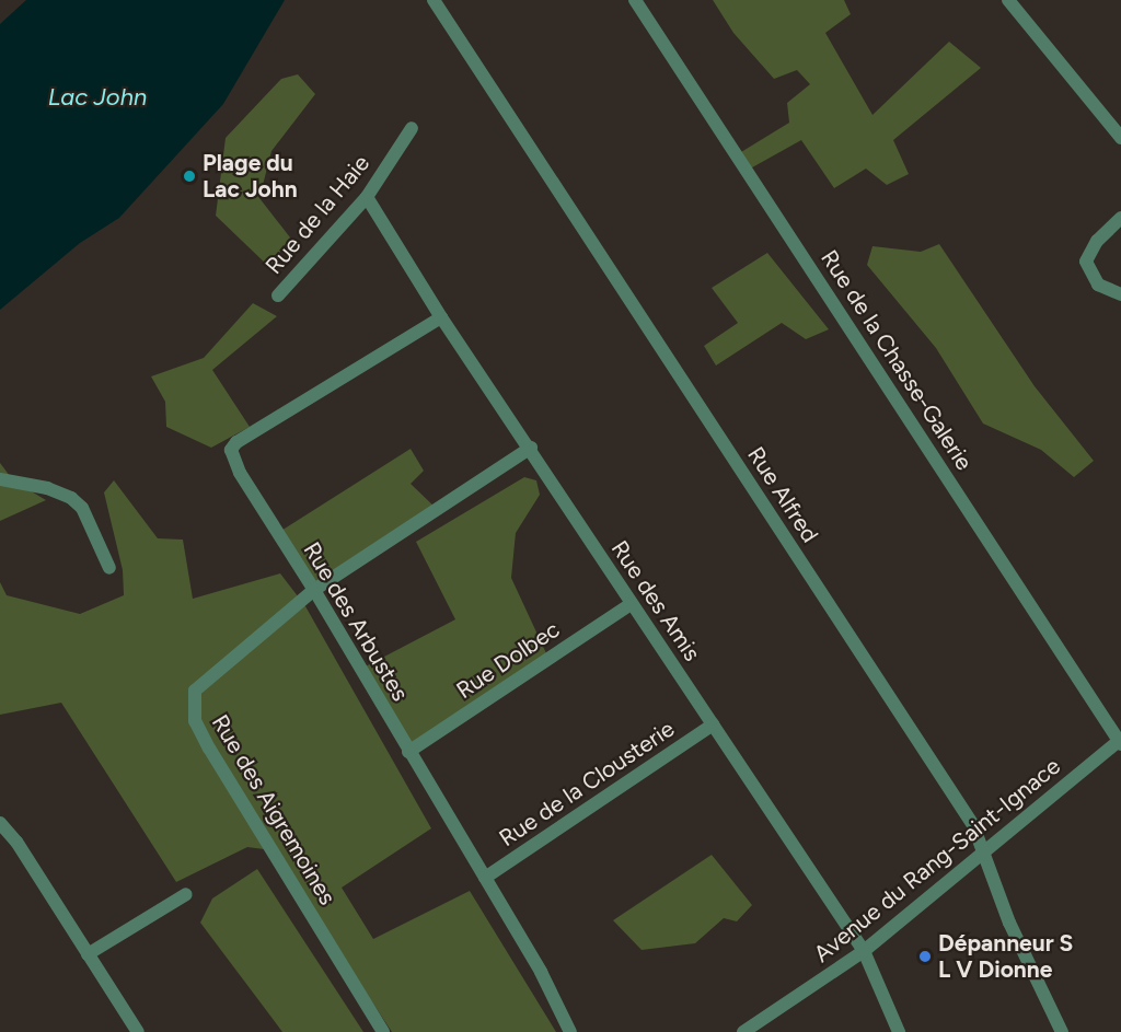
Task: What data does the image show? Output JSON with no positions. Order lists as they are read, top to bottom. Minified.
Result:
{"streets":{"street":["Rue de la Haie","Rue de la Chasse-Galerie","Rue Alfred","Rue des Amis","Rue des Arbustes","Rue Dolbec","Rue de la Clousterie","Rue des Aigremoines","Avenue du Rang-Saint-Ignace"]},"crossings":[["Rue de la Haie","Rue des Amis"],["Rue de la Chasse-Galerie","Avenue du Rang-Saint-Ignace"],["Rue Alfred","Avenue du Rang-Saint-Ignace"],["Rue des Amis","Rue des Arbustes"],["Rue des Amis","Rue Dolbec"],["Rue des Amis","Rue de la Clousterie"],["Rue des Amis","Rue des Aigremoines"],["Rue des Amis","Avenue du Rang-Saint-Ignace"],["Rue des Arbustes","Rue Dolbec"],["Rue des Arbustes","Rue de la Clousterie"],["Rue des Arbustes","Rue des Aigremoines"]],"water":["Lac John"],"places":["Plage du Lac John","Dépanneur S L V Dionne"]}
